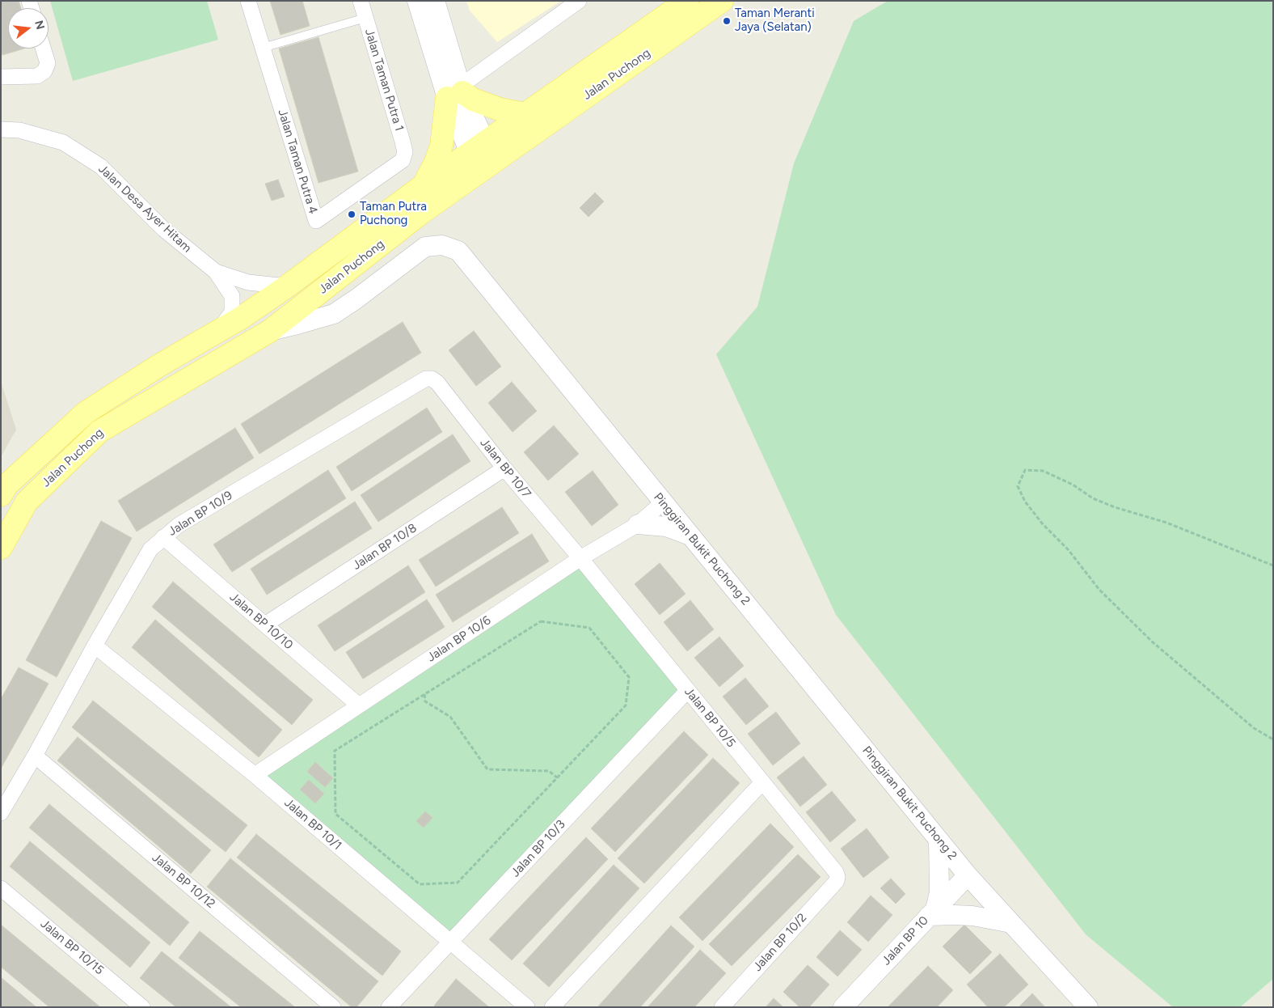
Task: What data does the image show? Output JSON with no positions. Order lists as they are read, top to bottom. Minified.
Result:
{"streets":{"main road":["Jalan Puchong"],"street":["Jalan Taman Putra 1","Jalan Taman Putra 4","Jalan Desa Ayer Hitam","Jalan BP 10/7","Jalan BP 10/9","Jalan BP 10/8","Pinggiran Bukit Puchong 2","Jalan BP 10/10","Jalan BP 10/6","Jalan BP 10/5","Jalan BP 10/1","Jalan BP 10/3","Jalan BP 10/12","Jalan BP 10","Jalan BP 10/2","Jalan BP 10/15"]},"crossings":[["Jalan Puchong","Jalan Desa Ayer Hitam"],["Jalan Puchong","Pinggiran Bukit Puchong 2"],["Jalan Taman Putra 1","Jalan Taman Putra 4"],["Jalan BP 10/7","Jalan BP 10/9"],["Jalan BP 10/7","Jalan BP 10/8"],["Jalan BP 10/7","Jalan BP 10/6"],["Jalan BP 10/7","Jalan BP 10/5"],["Jalan BP 10/9","Jalan BP 10/10"],["Jalan BP 10/9","Jalan BP 10/1"],["Jalan BP 10/9","Jalan BP 10/12"],["Jalan BP 10/8","Jalan BP 10/10"],["Pinggiran Bukit Puchong 2","Jalan BP 10/6"],["Pinggiran Bukit Puchong 2","Jalan BP 10"],["Jalan BP 10/10","Jalan BP 10/6"],["Jalan BP 10/6","Jalan BP 10/5"],["Jalan BP 10/6","Jalan BP 10/1"],["Jalan BP 10/5","Jalan BP 10/3"],["Jalan BP 10/5","Jalan BP 10/2"],["Jalan BP 10/1","Jalan BP 10/3"]],"places":["Taman Meranti Jaya (Selatan)","Taman Putra Puchong"],"north":"right"}
